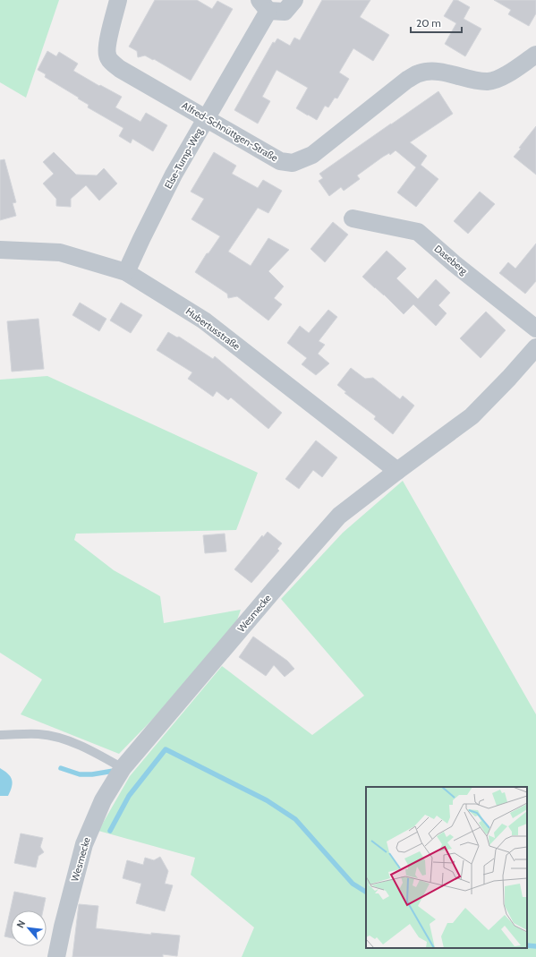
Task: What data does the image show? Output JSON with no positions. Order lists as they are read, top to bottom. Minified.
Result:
{"streets":{"street":["Alfred-Schnüttgen-Straße","Else-Tump-Weg","Daseberg","Hubertusstraße","Wesmecke"]},"crossings":[["Alfred-Schnüttgen-Straße","Else-Tump-Weg"],["Else-Tump-Weg","Hubertusstraße"],["Hubertusstraße","Wesmecke"]],"scale_bar":"20 m","north":"top left"}
